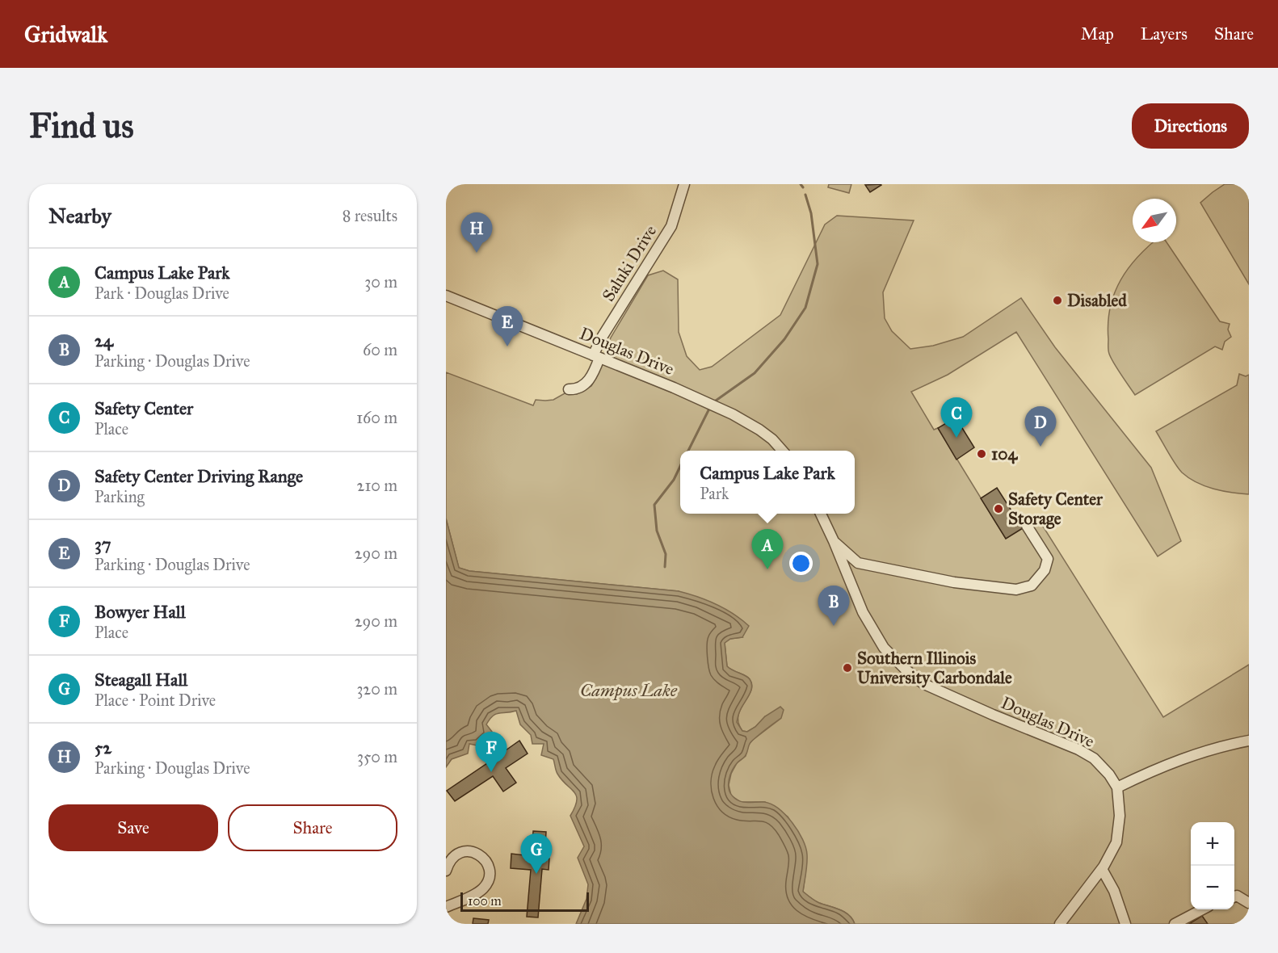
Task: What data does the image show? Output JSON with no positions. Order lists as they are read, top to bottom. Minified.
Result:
{"streets":{"street":["Saluki Drive","Douglas Drive"]},"crossings":[["Saluki Drive","Douglas Drive"]],"water":["Campus Lake"],"places":["Disabled","104","Safety Center Storage","Southern Illinois University Carbondale"],"scale_bar":"100 m","north":"bottom left","page":{"header":"Gridwalk","nav":["Map","Layers","Share"],"buttons":["Directions",["Save","Share"]],"title":"Find us","heading":["Nearby","8 results"],"pins":["H","E","C","D","A","B","F","G"],"list":[{"mark":"A","name":"Campus Lake Park","note":"Park · Douglas Drive","value":"30 m"},{"mark":"B","name":"24","note":"Parking · Douglas Drive","value":"60 m"},{"mark":"C","name":"Safety Center","note":"Place","value":"160 m"},{"mark":"D","name":"Safety Center Driving Range","note":"Parking","value":"210 m"},{"mark":"E","name":"37","note":"Parking · Douglas Drive","value":"290 m"},{"mark":"F","name":"Bowyer Hall","note":"Place","value":"290 m"},{"mark":"G","name":"Steagall Hall","note":"Place · Point Drive","value":"320 m"},{"mark":"H","name":"52","note":"Parking · Douglas Drive","value":"350 m"}],"popup":["Campus Lake Park","Park"],"map_buttons":["+","−"],"scale":"100 m"}}
